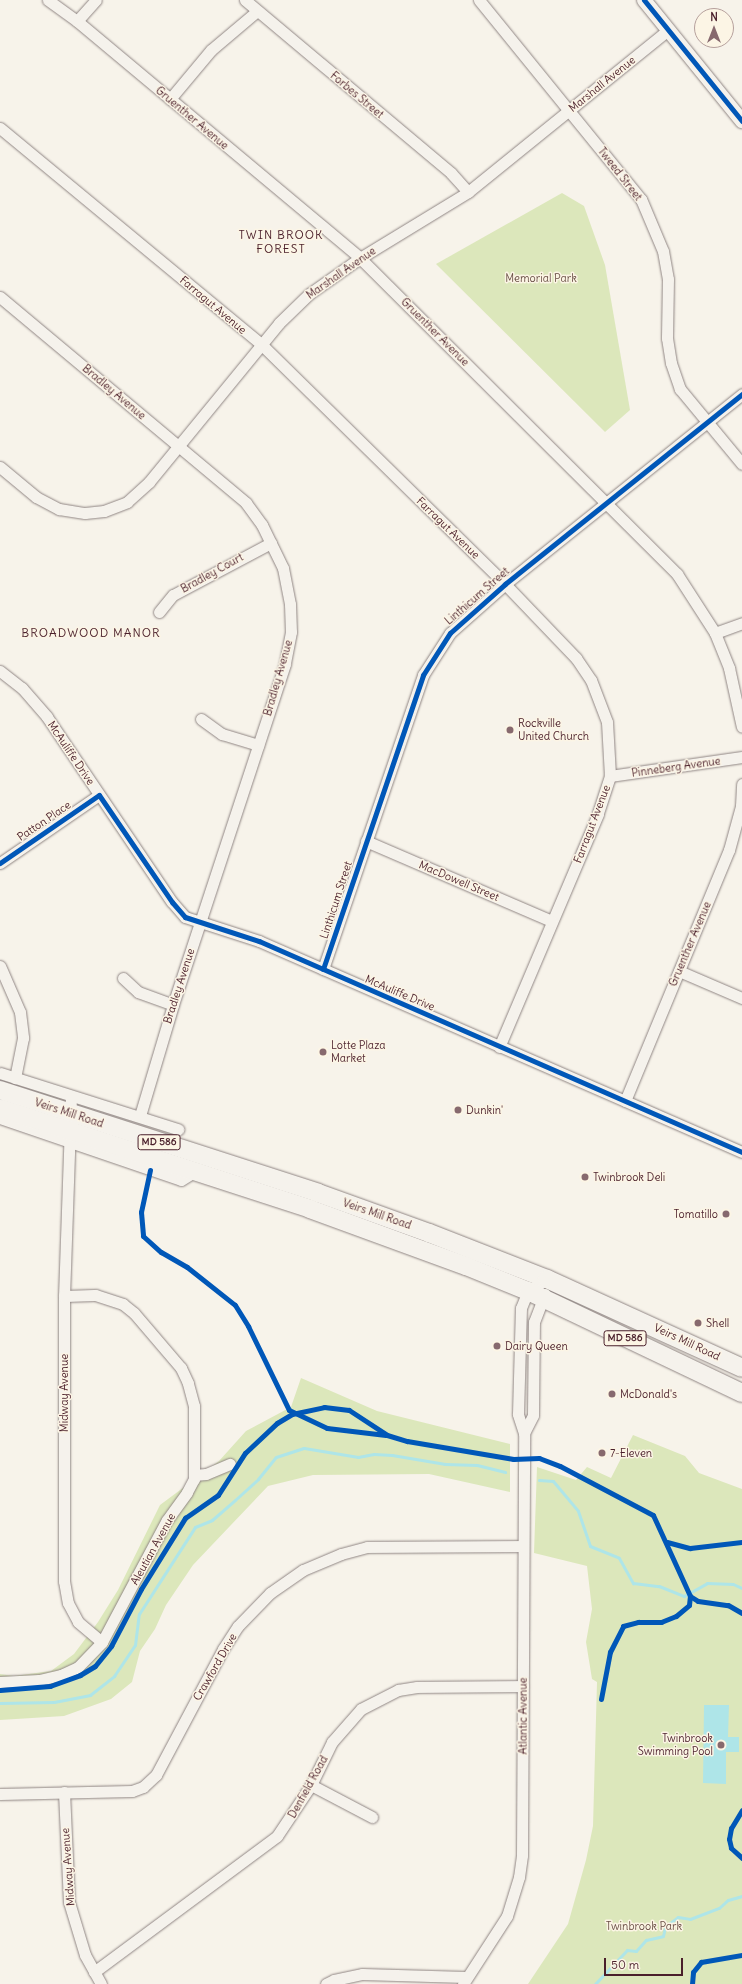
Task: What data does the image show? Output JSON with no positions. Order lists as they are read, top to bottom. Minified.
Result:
{"streets":{"main road":["Veirs Mill Road","MD 586"],"street":["Marshall Avenue","Forbes Street","Gruenther Avenue","Tweed Street","Farragut Avenue","Bradley Avenue","Bradley Court","Linthicum Street","McAuliffe Drive","Pinneberg Avenue","Patton Place","MacDowell Street","Midway Avenue","Aleutian Avenue","Crawford Drive","Atlantic Avenue","Denfield Road"]},"crossings":[["Marshall Avenue","Forbes Street"],["Marshall Avenue","Gruenther Avenue"],["Marshall Avenue","Tweed Street"],["Marshall Avenue","Farragut Avenue"],["Marshall Avenue","Bradley Avenue"],["Gruenther Avenue","Linthicum Street"],["Gruenther Avenue","McAuliffe Drive"],["Tweed Street","Linthicum Street"],["Farragut Avenue","Linthicum Street"],["Farragut Avenue","McAuliffe Drive"],["Farragut Avenue","Pinneberg Avenue"],["Farragut Avenue","MacDowell Street"],["Bradley Avenue","Bradley Court"],["Bradley Avenue","McAuliffe Drive"],["Bradley Avenue","Veirs Mill Road"],["Linthicum Street","McAuliffe Drive"],["Linthicum Street","MacDowell Street"],["McAuliffe Drive","Patton Place"],["Veirs Mill Road","Midway Avenue"],["Veirs Mill Road","Atlantic Avenue"],["Midway Avenue","Aleutian Avenue"],["Midway Avenue","Crawford Drive"],["Midway Avenue","Denfield Road"],["Crawford Drive","Atlantic Avenue"],["Atlantic Avenue","Denfield Road"]],"districts":["TWIN BROOK FOREST","BROADWOOD MANOR"],"parks":["Memorial Park","Twinbrook Park"],"places":["Rockville United Church","Lotte Plaza Market","Dunkin'","Twinbrook Deli","Tomatillo","Shell","Dairy Queen","McDonald's","7-Eleven","Twinbrook Swimming Pool"],"scale_bar":"50 m","north":"top"}
